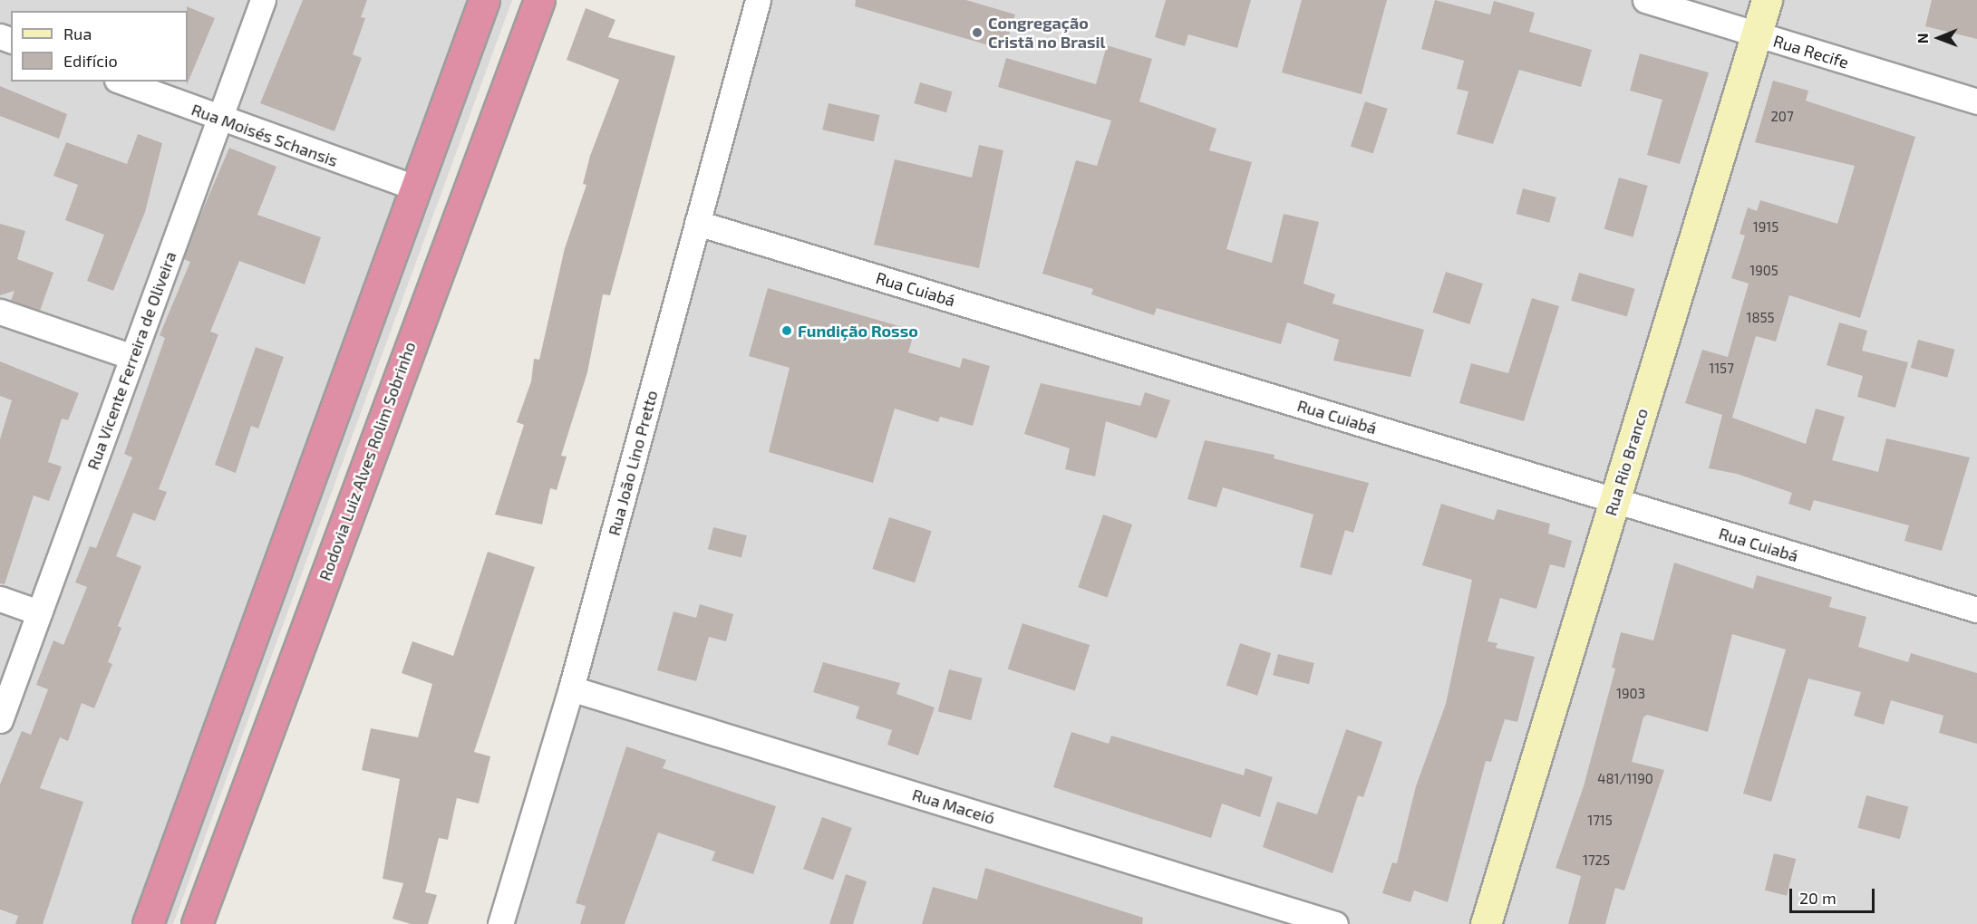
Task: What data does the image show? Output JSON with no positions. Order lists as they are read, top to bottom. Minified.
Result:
{"streets":{"highway":["Rodovia Luiz Alves Rolim Sobrinho"],"street":["Rua Recife","Rua Moisés Schansis","Rua Cuiabá","Rua Vicente Ferreira de Oliveira","Rua Rio Branco","Rua João Lino Pretto","Rua Maceió"]},"crossings":[["Rua Recife","Rua Rio Branco"],["Rua Moisés Schansis","Rua Vicente Ferreira de Oliveira"],["Rua Cuiabá","Rua Rio Branco"],["Rua Cuiabá","Rua João Lino Pretto"],["Rua João Lino Pretto","Rua Maceió"]],"places":["Congregação Cristã no Brasil","Fundição Rosso"],"house_numbers":["207","1915","1905","1855","1157","1903","481/1190","1715","1725"],"legend":["Rua","Edifício"],"scale_bar":"20 m","north":"left"}
